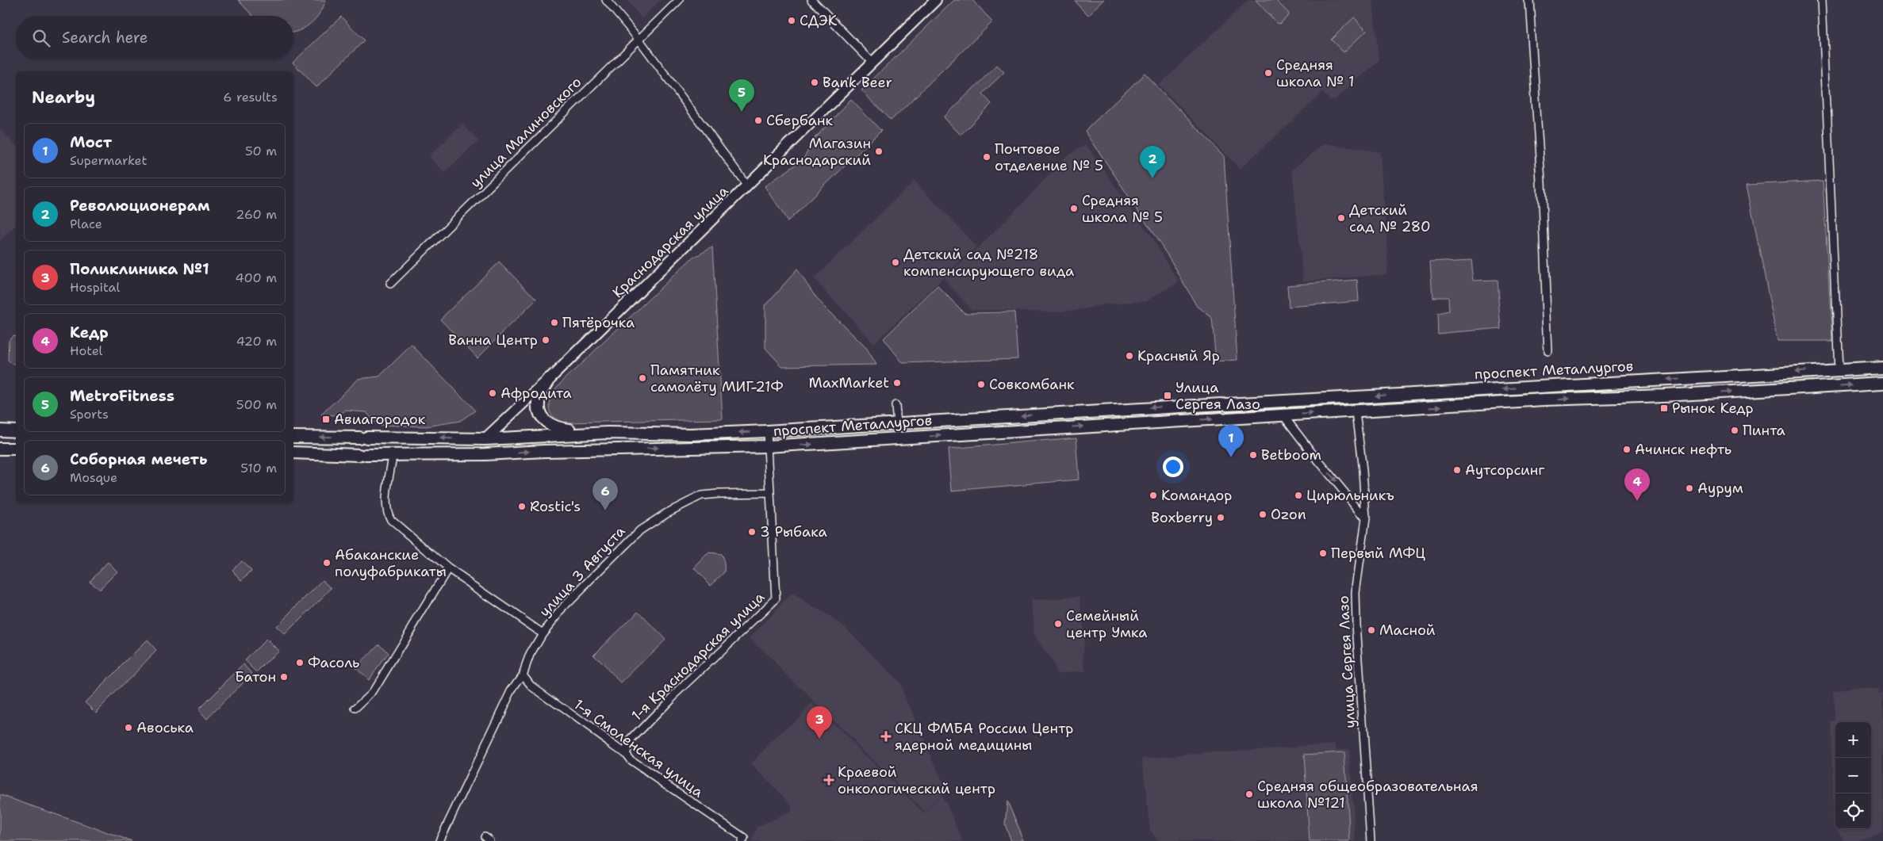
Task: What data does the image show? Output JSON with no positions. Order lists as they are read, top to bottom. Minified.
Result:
{"streets":{"main road":["Краснодарская улица","проспект Металлургов"],"street":["улица Малиновского","улица 3 Августа","1-я Краснодарская улица","улица Сергея Лазо","1-я Смоленская улица"]},"crossings":[["Краснодарская улица","проспект Металлургов"],["проспект Металлургов","1-я Краснодарская улица"],["проспект Металлургов","улица Сергея Лазо"],["улица 3 Августа","1-я Краснодарская улица"],["улица 3 Августа","1-я Смоленская улица"],["1-я Краснодарская улица","1-я Смоленская улица"]],"places":{"other":["СДЭК","Средняя школа № 1","Bank Beer","Сбербанк","Магазин Краснодарский","Почтовое отделение № 5","Средняя школа № 5","Детский сад № 280","Детский сад №218 компенсирующего вида","Пятёрочка","Ванна Центр","Красный Яр","Памятник самолёту МИГ-21Ф","MaxMarket","Совкомбанк","Афродита","Пинта","Ачинск нефть","Betboom","Аутсорсинг","Аурум","Командор","Цирюльникъ","Rostic's","Ozon","Boxberry","3 Рыбака","Первый МФЦ","Абаканские полуфабрикаты","Семейный центр Умка","Масной","Фасоль","Батон","Авоська","Средняя общеобразовательная школа №121"],"transit":["Улица Сергея Лазо","Рынок Кедр","Авиагородок"],"health":["СКЦ ФМБА России Центр ядерной медицины","Краевой онкологический центр"]},"page":{"search":"Search here","heading":["Nearby","6 results"],"pins":["5","2","1","4","6","3"],"list":[{"mark":"1","name":"Мост","note":"Supermarket","value":"50 m"},{"mark":"2","name":"Революционерам","note":"Place","value":"260 m"},{"mark":"3","name":"Поликлиника №1","note":"Hospital","value":"400 m"},{"mark":"4","name":"Кедр","note":"Hotel","value":"420 m"},{"mark":"5","name":"MetroFitness","note":"Sports","value":"500 m"},{"mark":"6","name":"Соборная мечеть","note":"Mosque","value":"510 m"}],"map_buttons":["+","−"]}}
